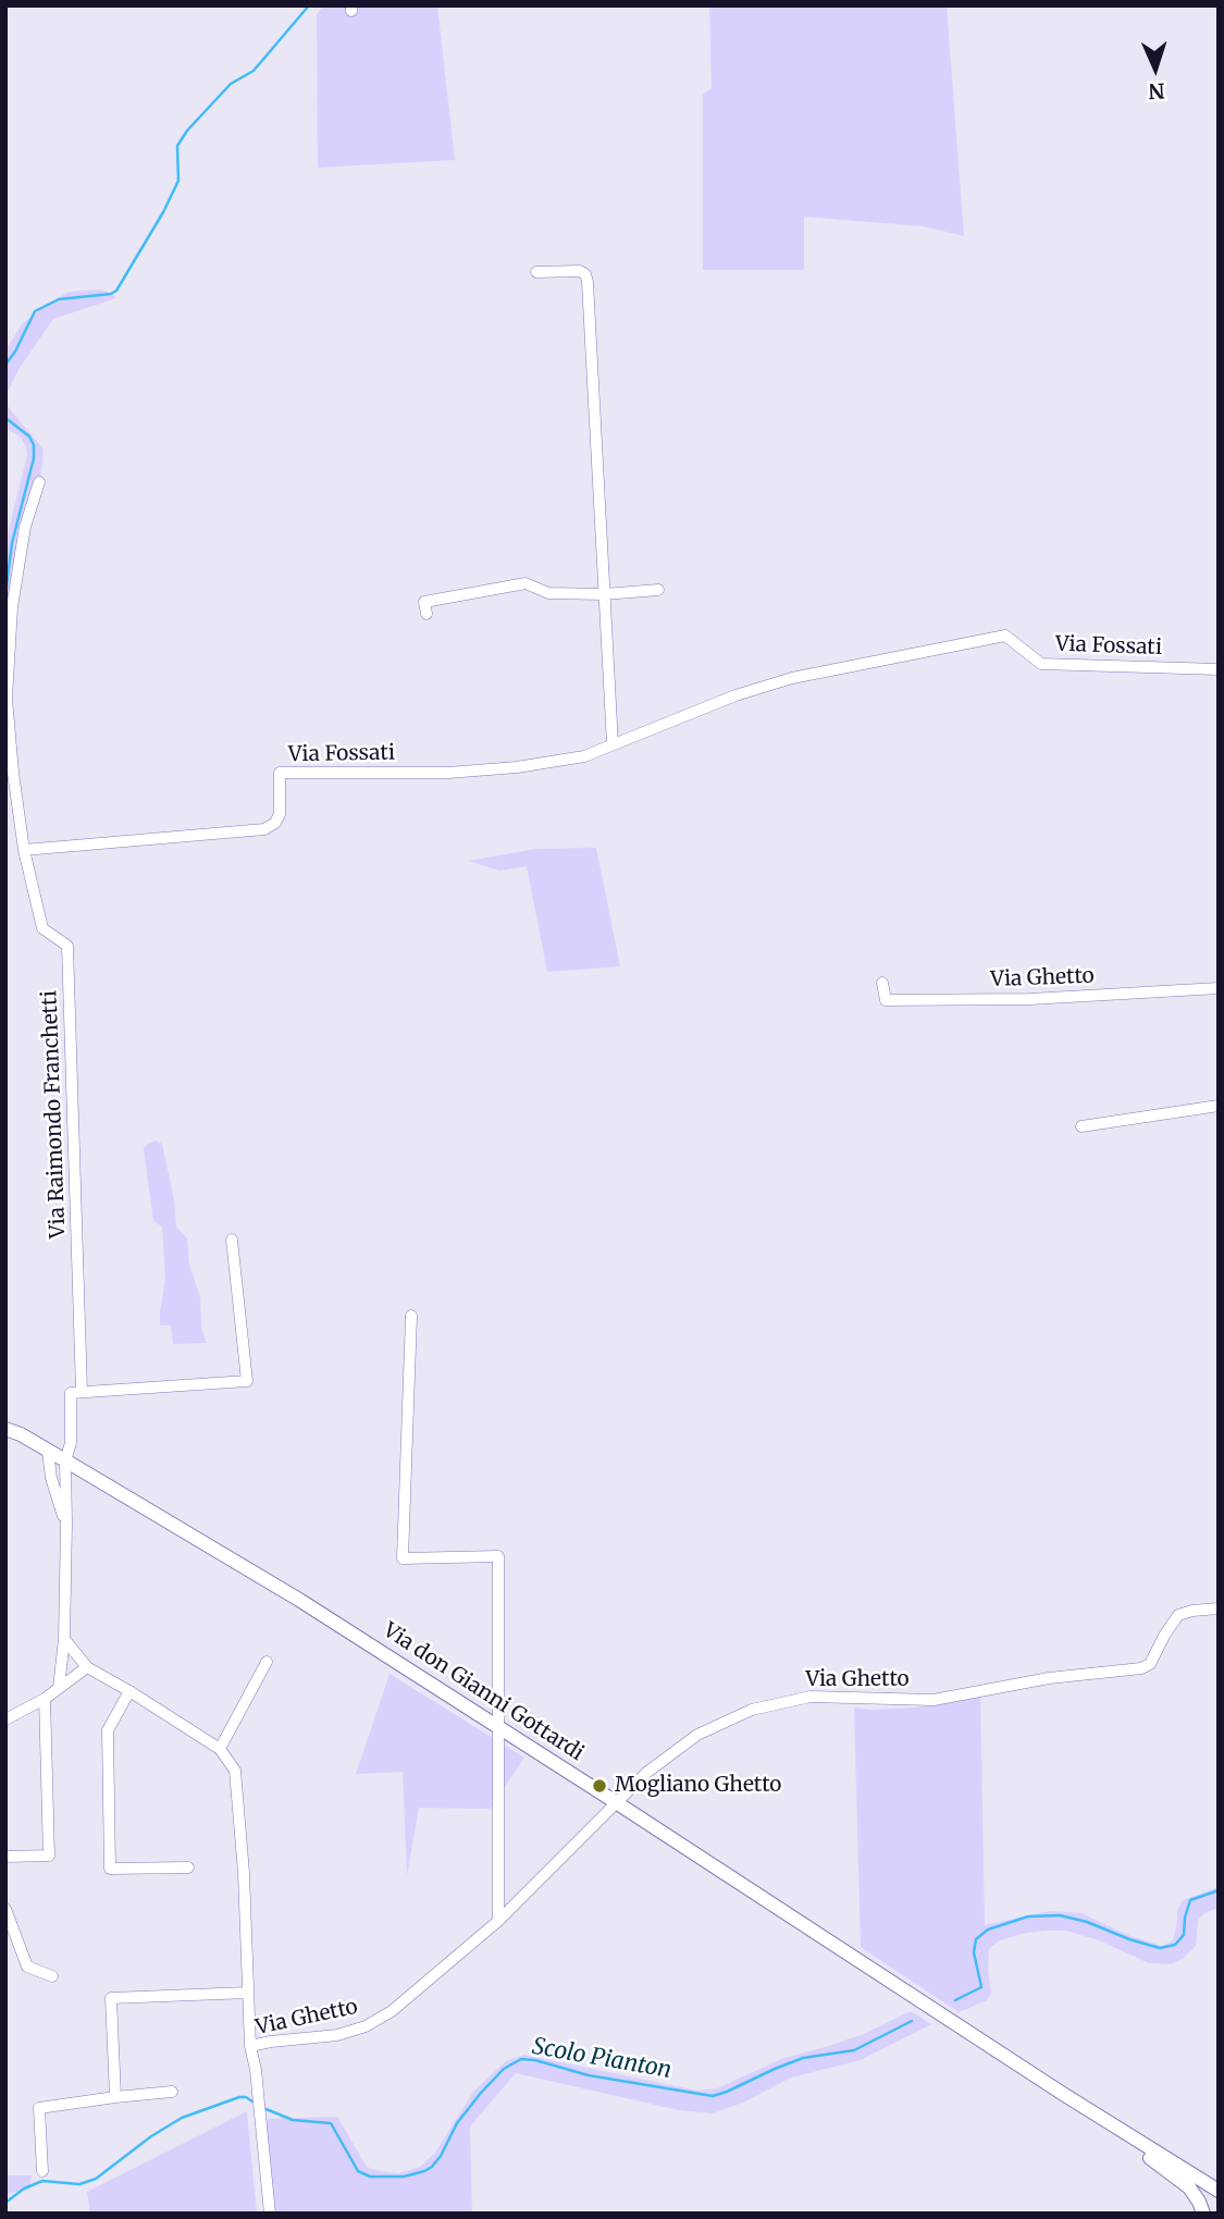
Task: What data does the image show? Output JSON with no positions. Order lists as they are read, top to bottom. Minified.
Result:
{"streets":{"main road":["Via don Gianni Gottardi"],"street":["Via Fossati","Via Ghetto","Via Raimondo Franchetti"]},"crossings":[["Via Fossati","Via Raimondo Franchetti"],["Via Ghetto","Via don Gianni Gottardi"],["Via Raimondo Franchetti","Via don Gianni Gottardi"]],"water":["Scolo Pianton"],"places":["Mogliano Ghetto"],"north":"bottom"}
